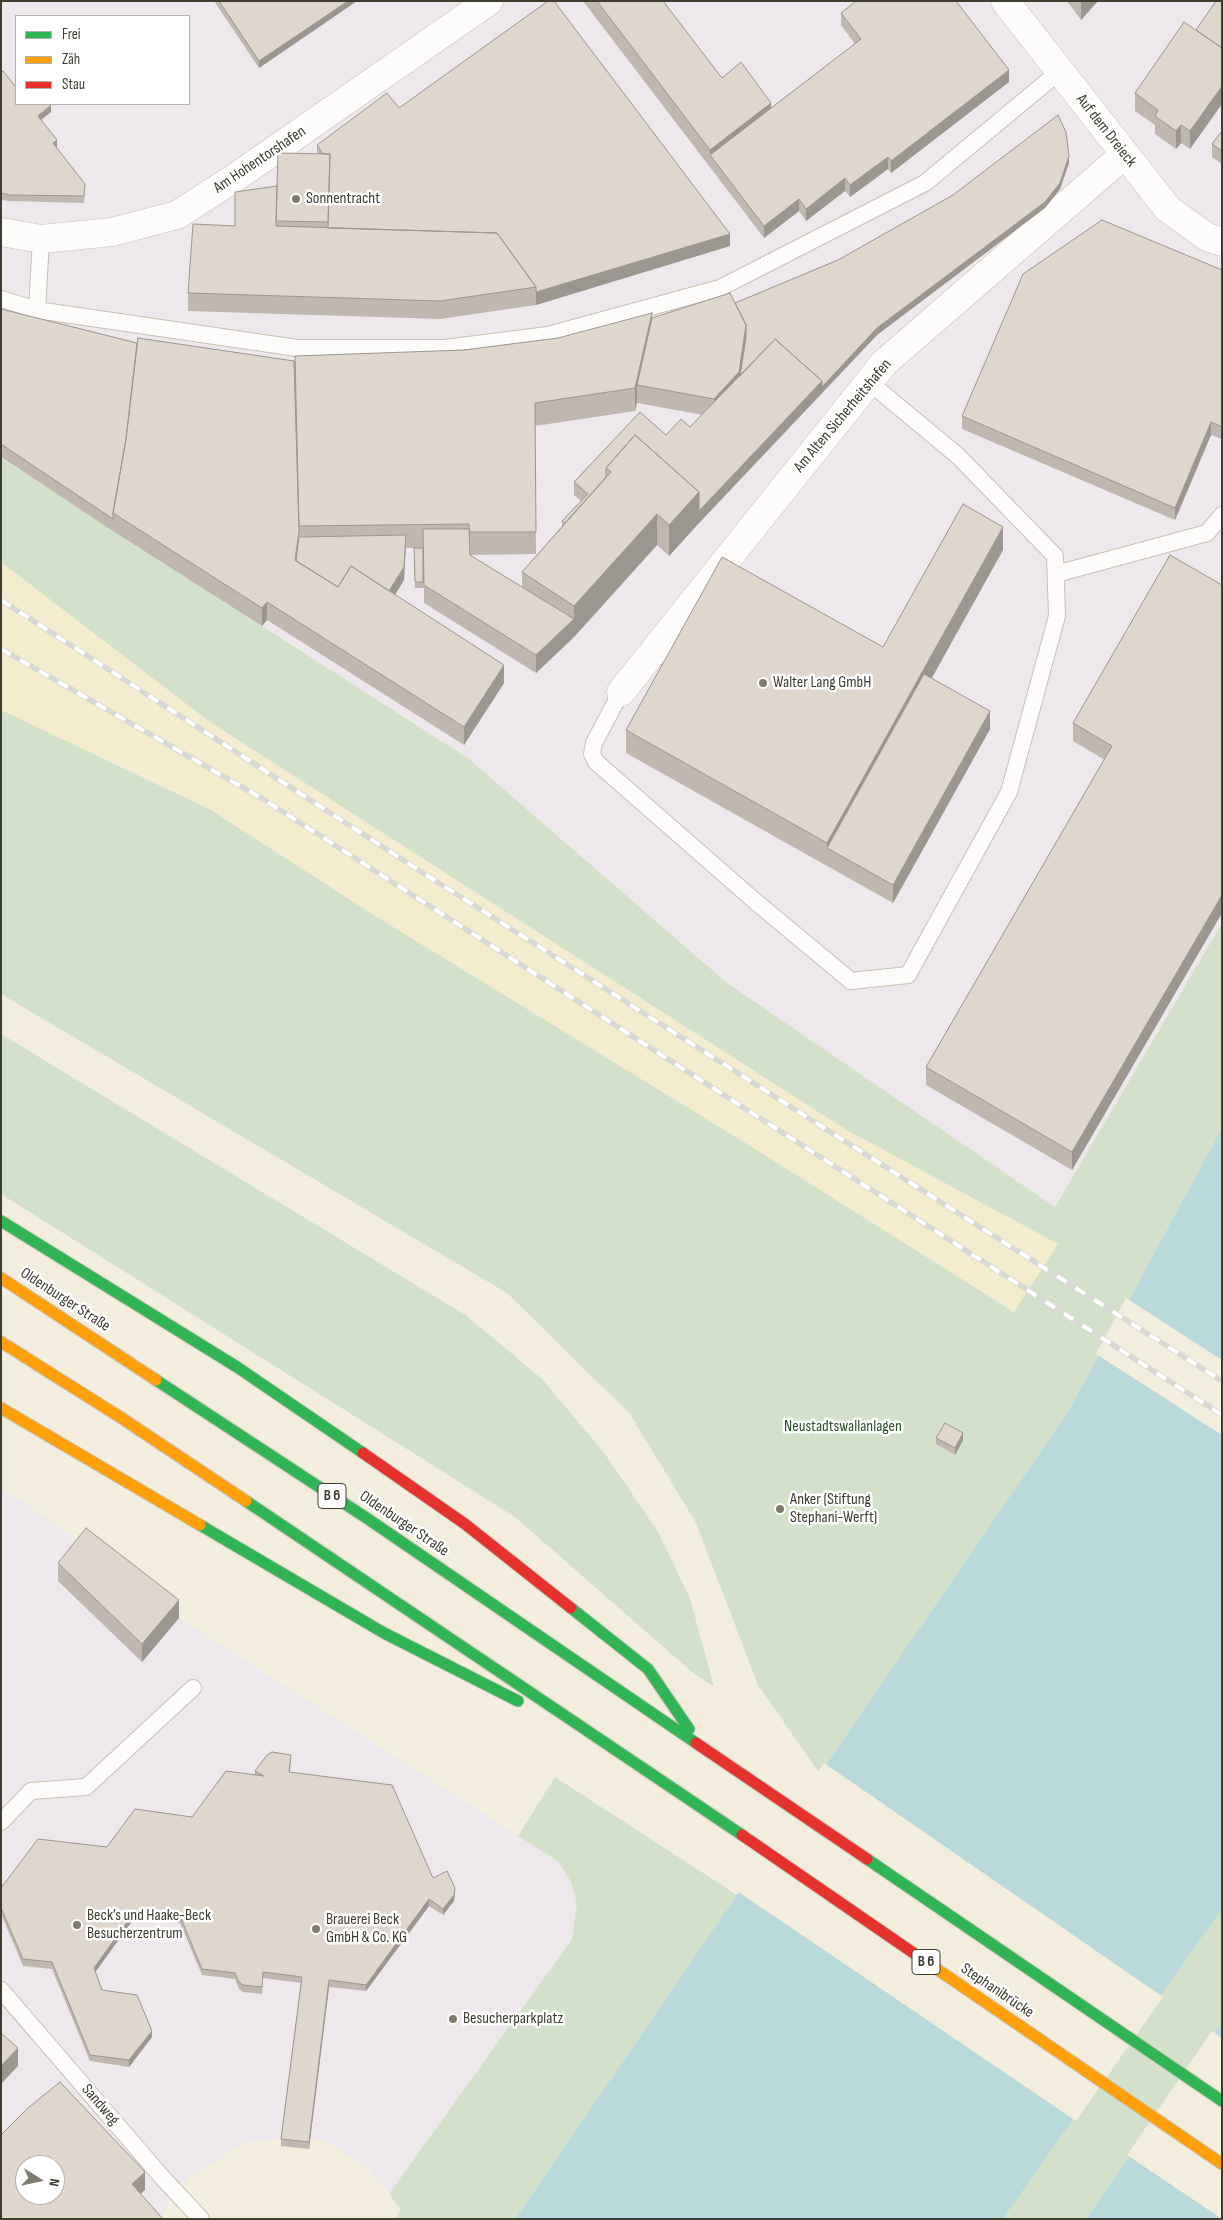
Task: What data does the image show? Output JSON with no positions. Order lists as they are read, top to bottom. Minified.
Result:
{"streets":{"highway":["Oldenburger Straße","B 6","Stephanibrücke"],"street":["Auf dem Dreieck","Am Hohentorshafen","Am Alten Sicherheitshafen"],"lane":["Sandweg"]},"crossings":[["Auf dem Dreieck","Am Alten Sicherheitshafen"],["Oldenburger Straße","B 6"],["B 6","Stephanibrücke"]],"parks":["Neustadtswallanlagen"],"places":["Sonnentracht","Walter Lang GmbH","Anker (Stiftung Stephani-Werft)","Beck’s und Haake-Beck Besucherzentrum","Brauerei Beck GmbH & Co. KG","Besucherparkplatz"],"legend":["Frei","Zäh","Stau"],"north":"right"}
